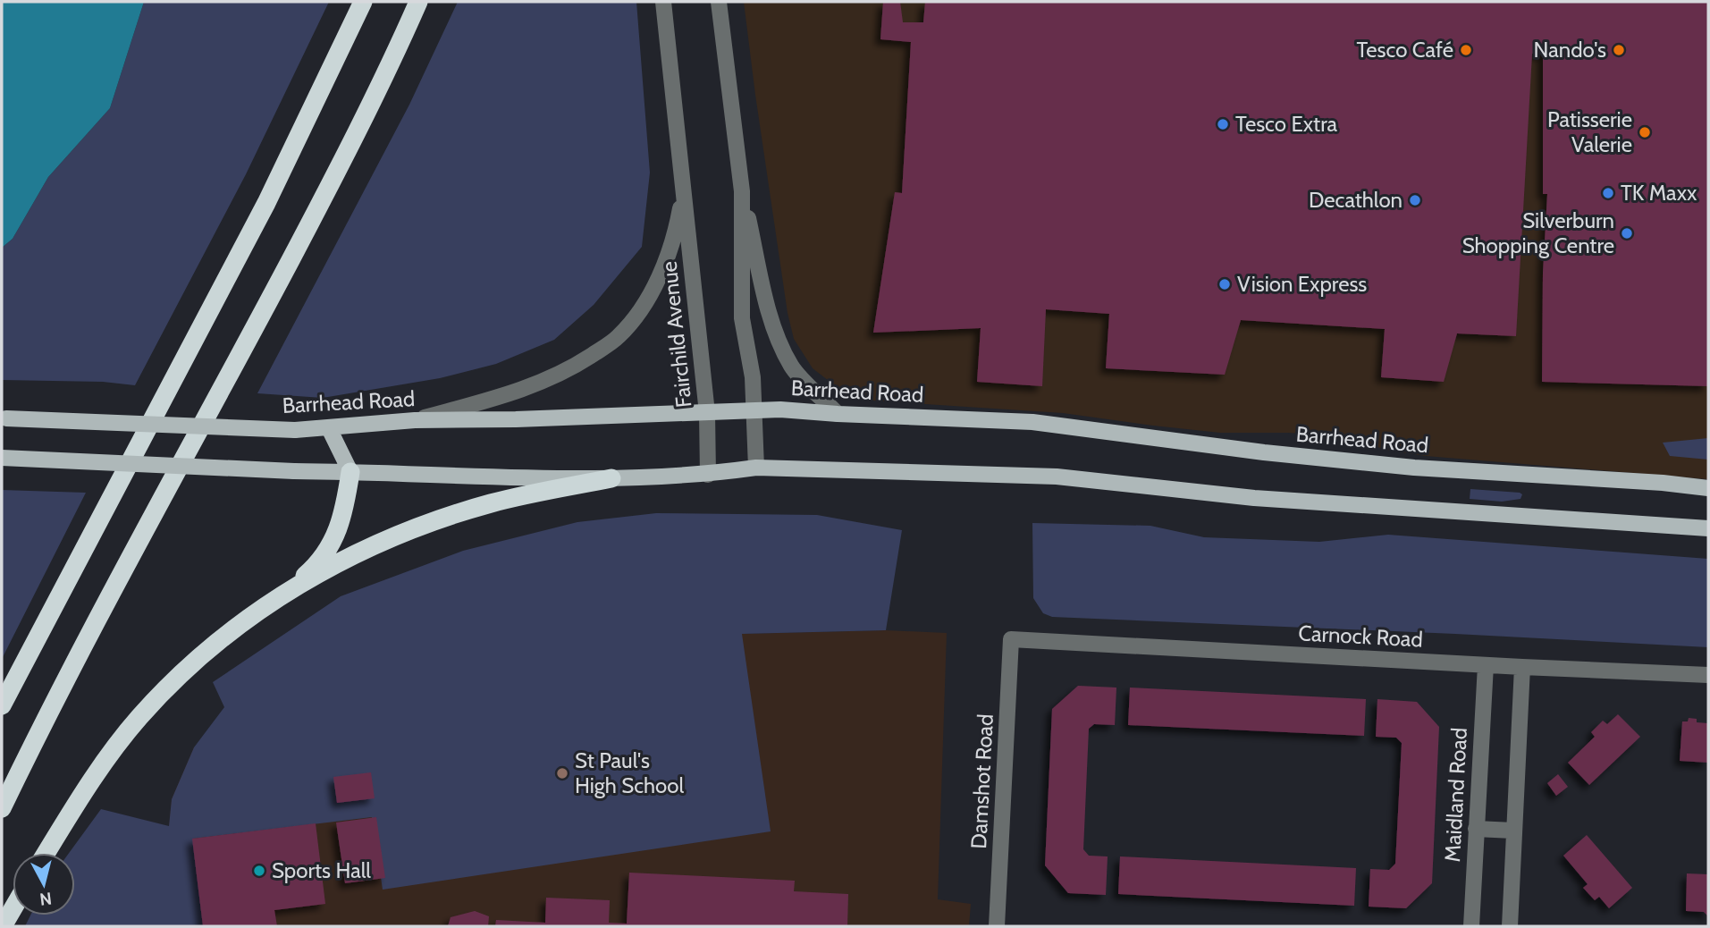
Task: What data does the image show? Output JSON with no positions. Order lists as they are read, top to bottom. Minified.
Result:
{"streets":{"main road":["Barrhead Road"],"street":["Fairchild Avenue","Carnock Road","Damshot Road","Maidland Road"]},"crossings":[["Fairchild Avenue","Barrhead Road"],["Carnock Road","Damshot Road"],["Carnock Road","Maidland Road"]],"places":["Tesco Café","Nando's","Tesco Extra","Patisserie Valerie","TK Maxx","Decathlon","Silverburn Shopping Centre","Vision Express","St Paul's High School","Sports Hall"],"north":"bottom"}
